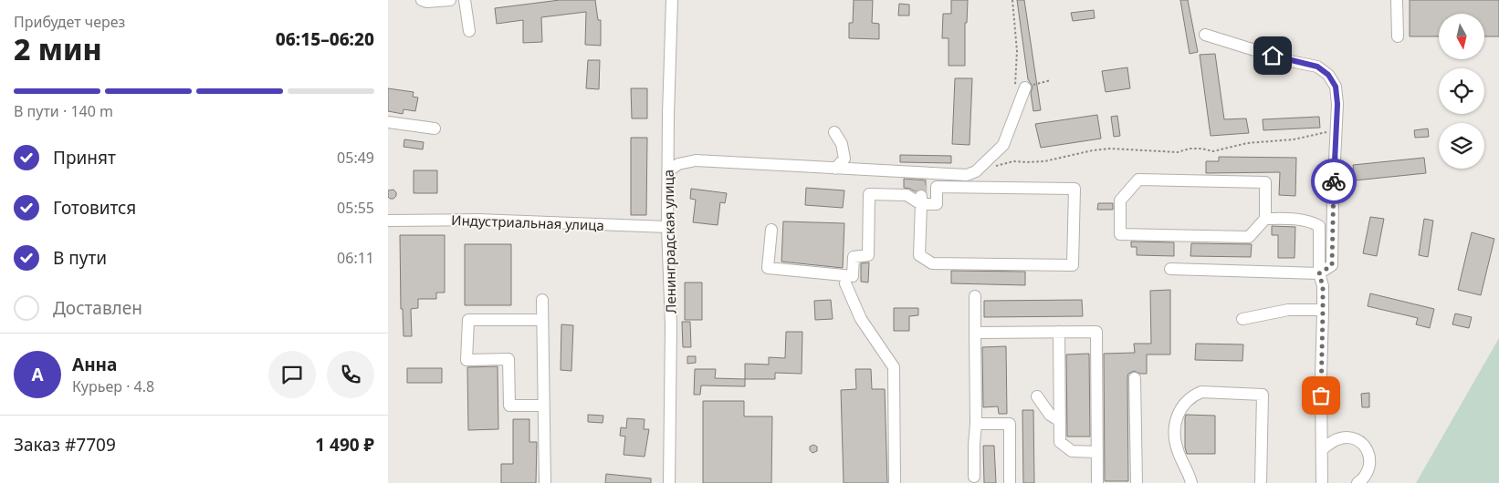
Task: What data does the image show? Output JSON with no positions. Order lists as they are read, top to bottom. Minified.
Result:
{"streets":{"street":["Индустриальная улица","Ленинградская улица"]},"crossings":[["Индустриальная улица","Ленинградская улица"]],"north":"bottom","page":{"heading":["2 мин","Прибудет через","06:15–06:20"],"panel":["Анна","Курьер · 4.8","Заказ #7709","1 490 ₽"],"bar":"В пути · 140 m","list":[["Принят","05:49"],["Готовится","05:55"],["В пути","06:11"],"Доставлен"],"round":"А"}}
